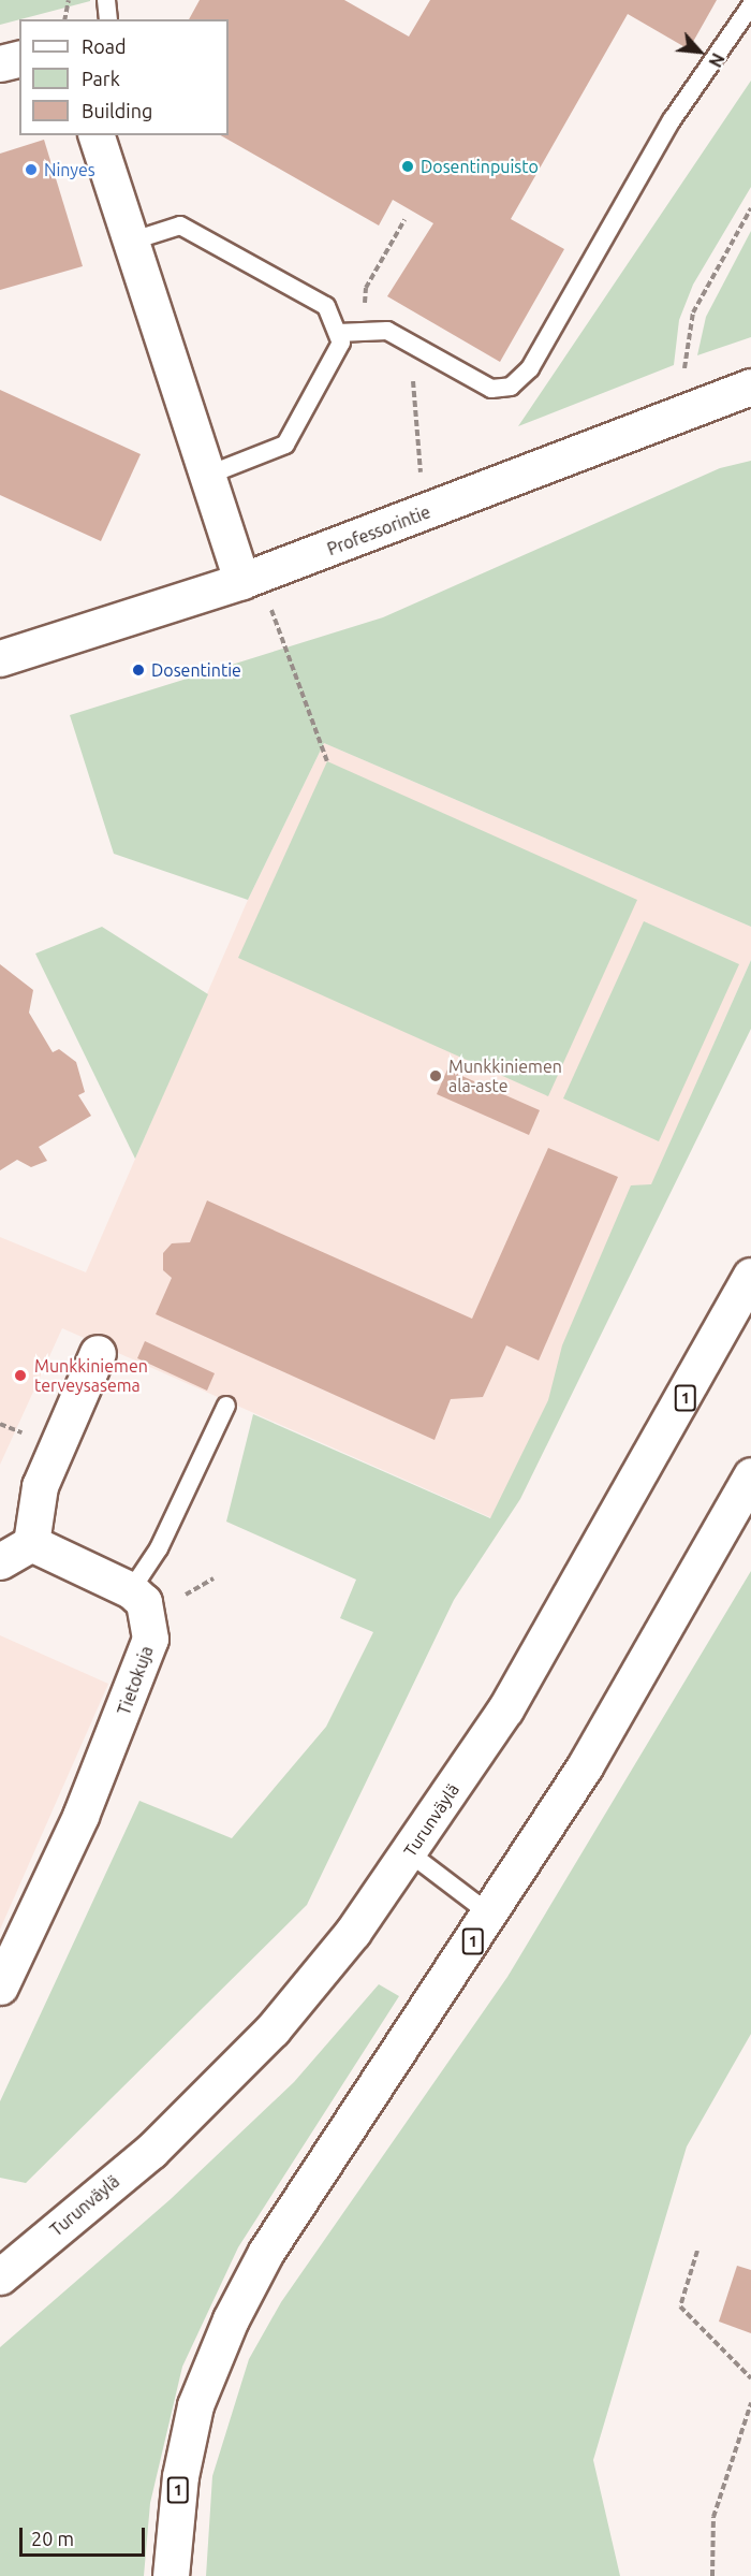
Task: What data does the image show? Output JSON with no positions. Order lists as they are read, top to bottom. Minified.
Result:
{"streets":{"main road":["Professorintie","1","Tietokuja","Turunväylä"]},"places":["Dosentinpuisto","Ninyes","Dosentintie","Munkkiniemen ala-aste","Munkkiniemen terveysasema"],"legend":["Road","Park","Building"],"scale_bar":"20 m","north":"bottom right"}
